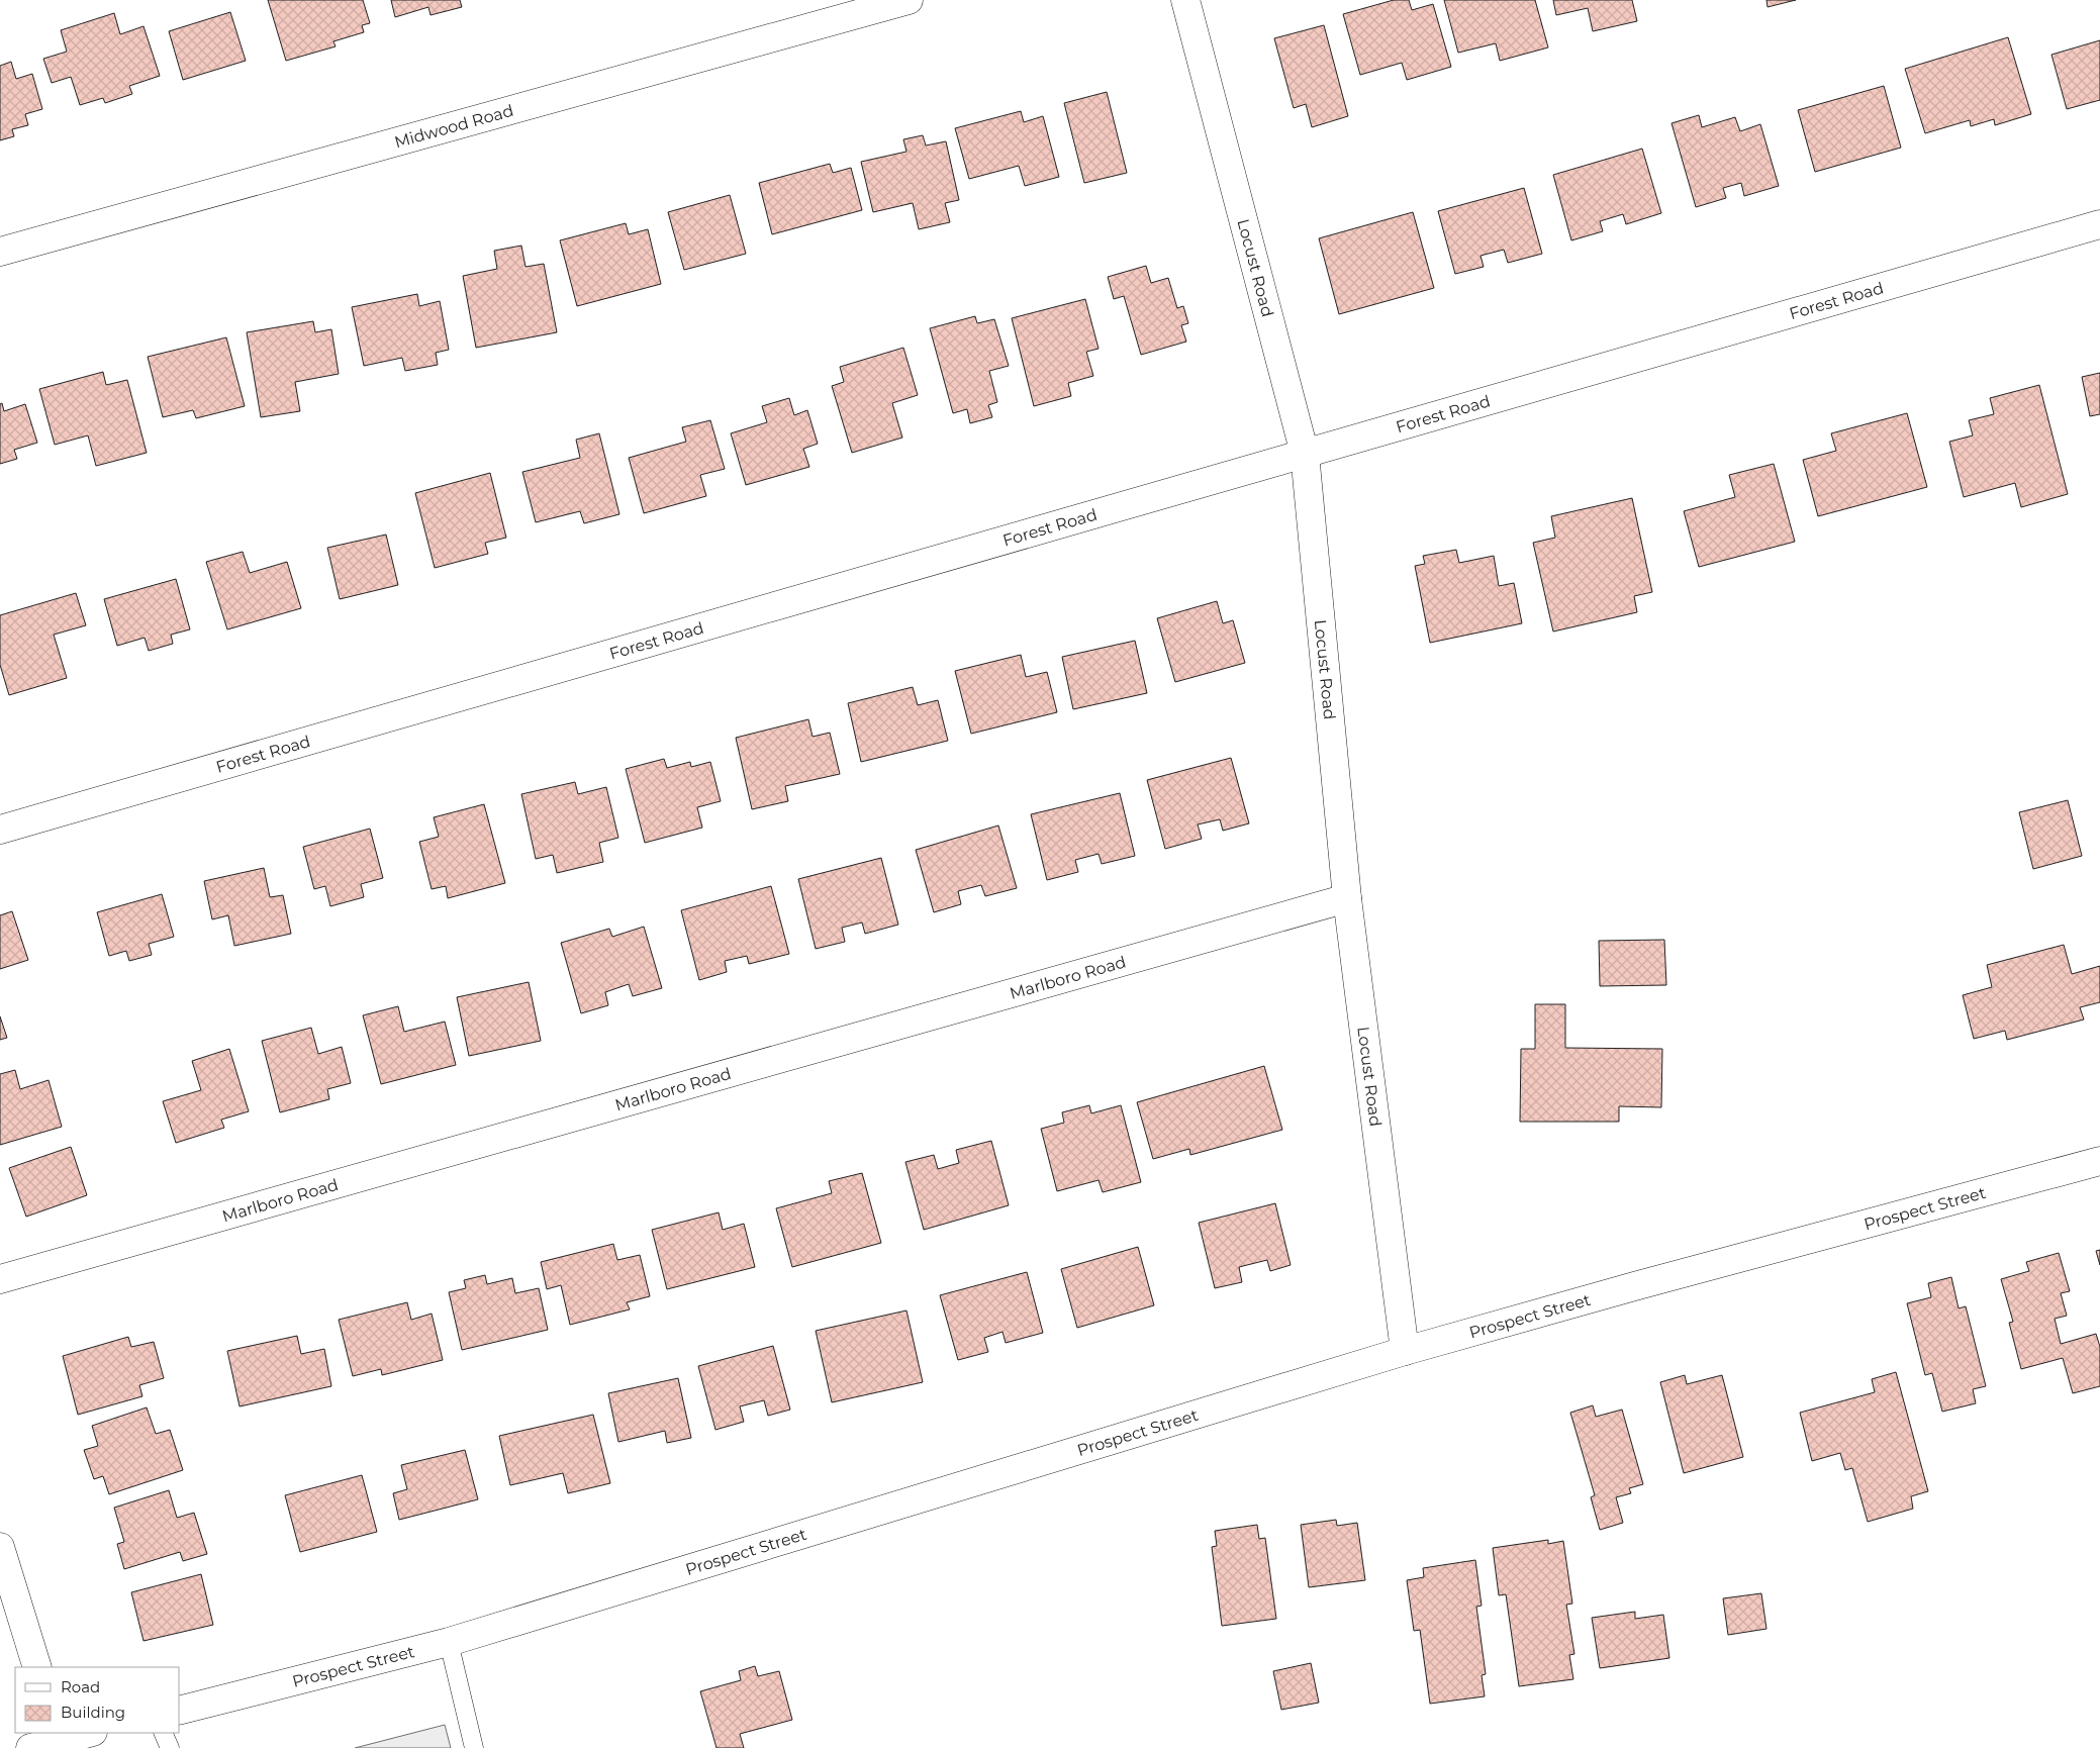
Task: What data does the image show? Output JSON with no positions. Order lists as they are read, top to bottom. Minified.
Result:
{"streets":{"street":["Midwood Road","Locust Road","Forest Road","Marlboro Road","Prospect Street"]},"crossings":[["Locust Road","Forest Road"],["Locust Road","Marlboro Road"],["Locust Road","Prospect Street"]],"legend":["Road","Building"]}
